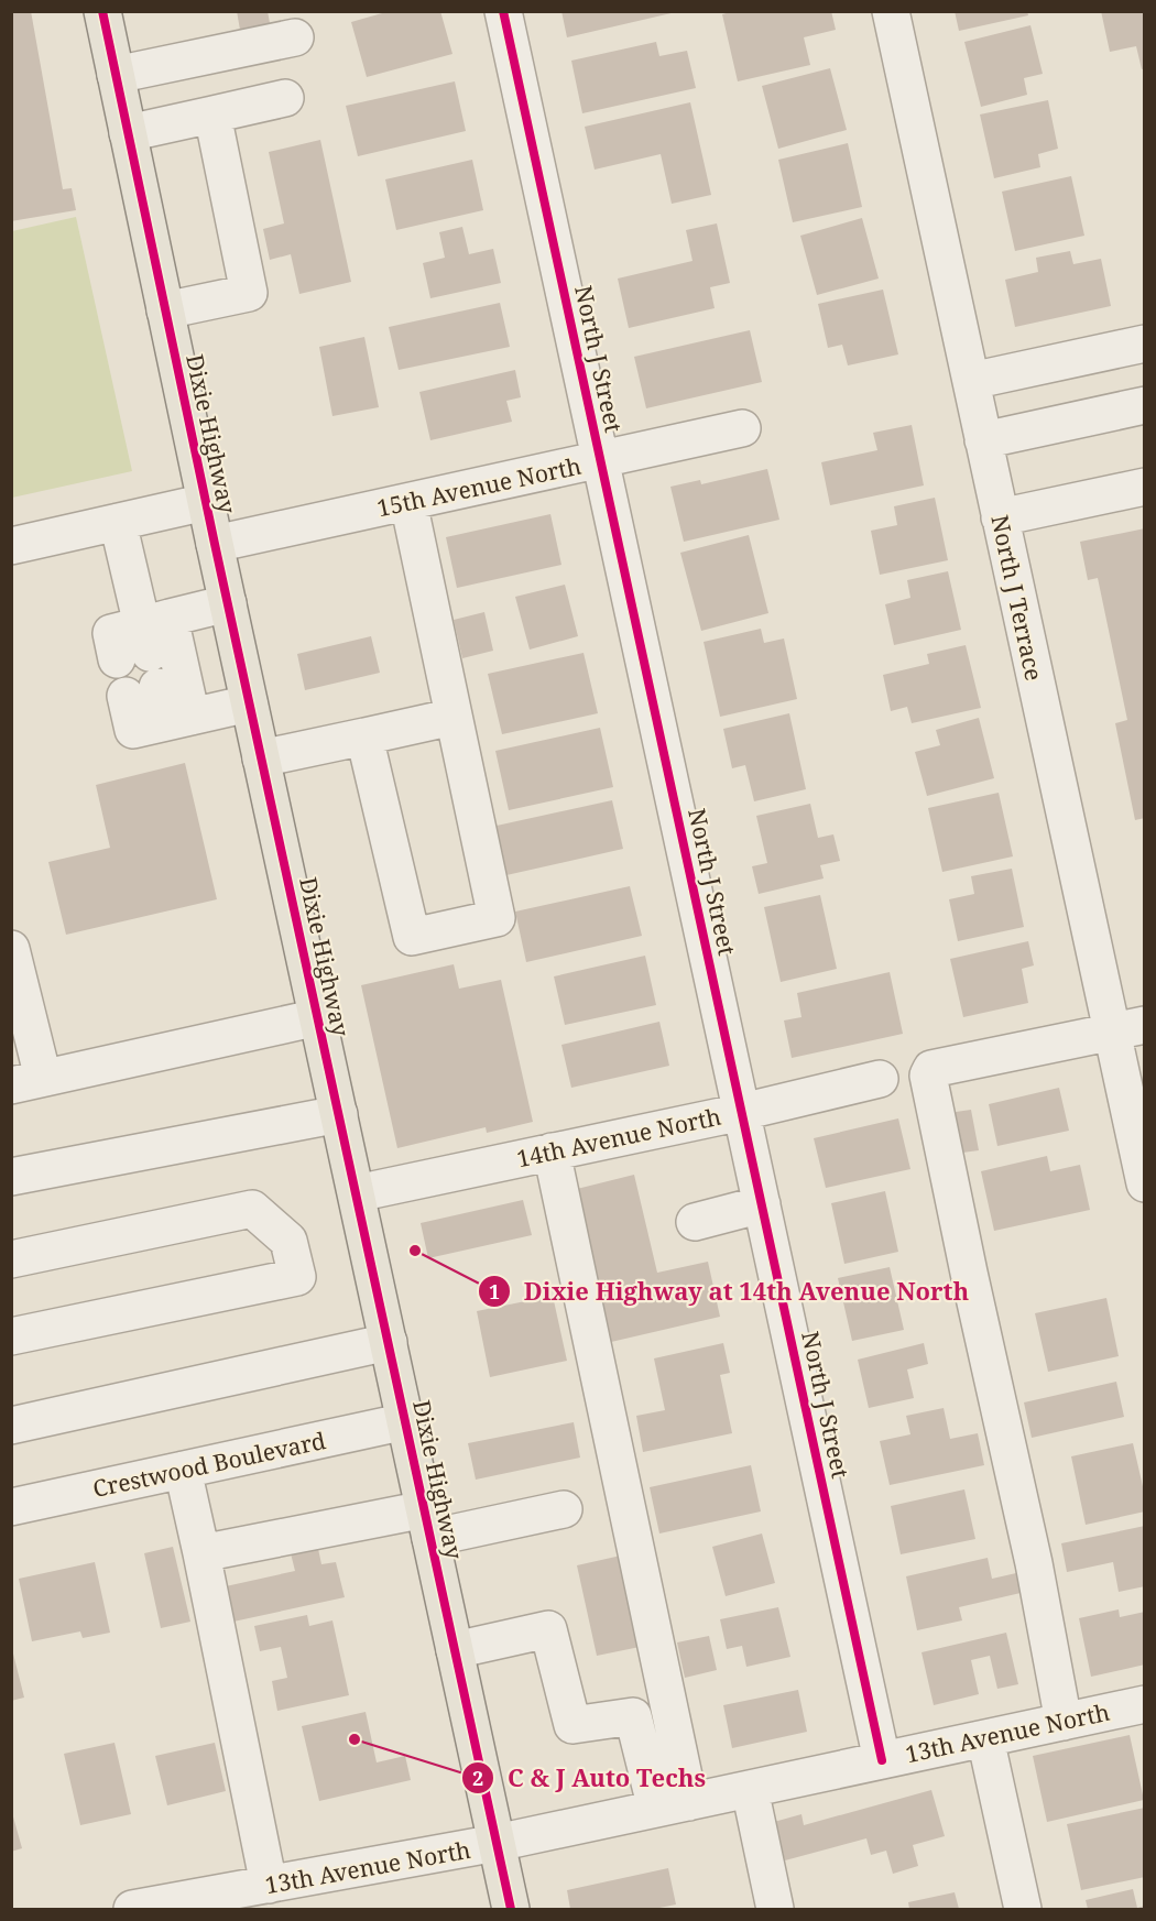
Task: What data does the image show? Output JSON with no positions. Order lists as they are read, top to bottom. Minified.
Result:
{"streets":{"main road":["Dixie Highway"],"street":["North J Street","15th Avenue North","North J Terrace","14th Avenue North","Crestwood Boulevard","13th Avenue North"]},"crossings":[["North J Street","15th Avenue North"],["North J Street","14th Avenue North"],["North J Street","13th Avenue North"],["Dixie Highway","15th Avenue North"],["Dixie Highway","14th Avenue North"],["Dixie Highway","Crestwood Boulevard"],["Dixie Highway","13th Avenue North"]],"places":["Dixie Highway at 14th Avenue North","C & J Auto Techs"]}
